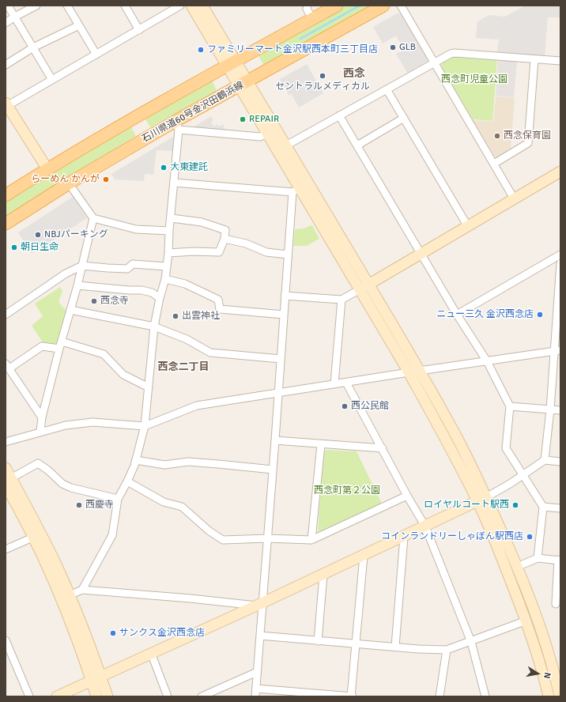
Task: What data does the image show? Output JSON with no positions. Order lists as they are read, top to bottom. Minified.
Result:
{"streets":{"main road":["石川県道60号金沢田鶴浜線"]},"districts":["西念","西念二丁目"],"parks":["西念町児童公園","西念町第２公園"],"places":["GLB","ファミリーマート金沢駅西本町三丁目店","セントラルメディカル","REPAIR","西念保育園","大東建託","らーめん かんが","NBJパーキング","朝日生命","西念寺","ニュー三久 金沢西念店","出雲神社","西公民館","西慶寺","ロイヤルコート駅西","コインランドリーしゃぼん駅西店","サンクス金沢西念店"],"north":"right"}
